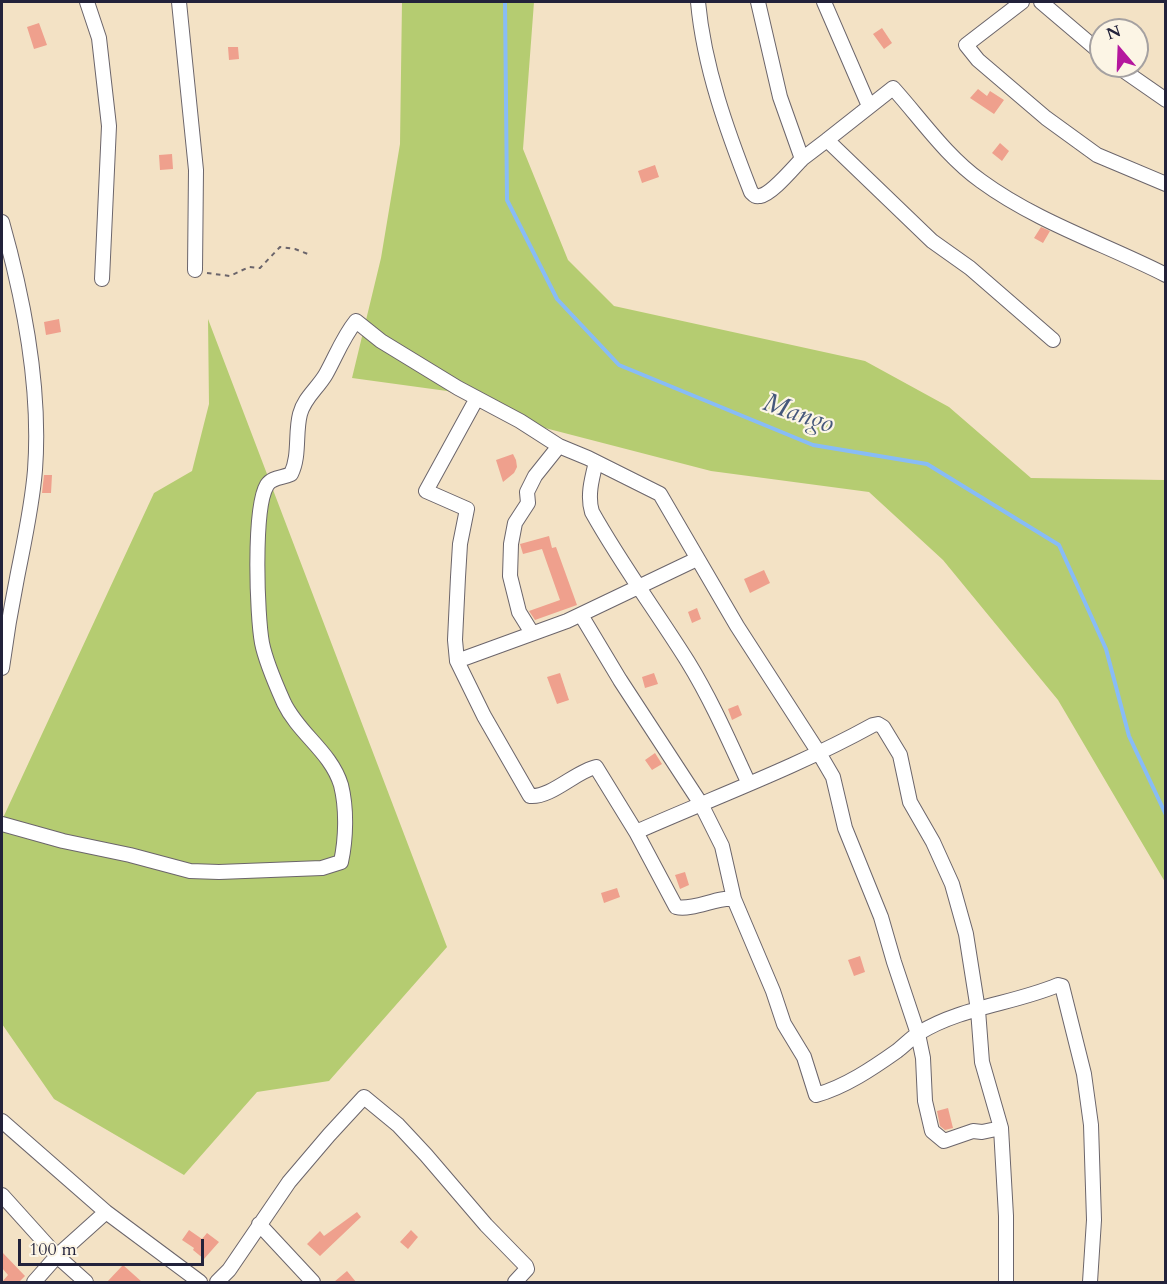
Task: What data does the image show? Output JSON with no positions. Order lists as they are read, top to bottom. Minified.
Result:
{"water":["Mango"],"scale_bar":"100 m","north":"top"}
